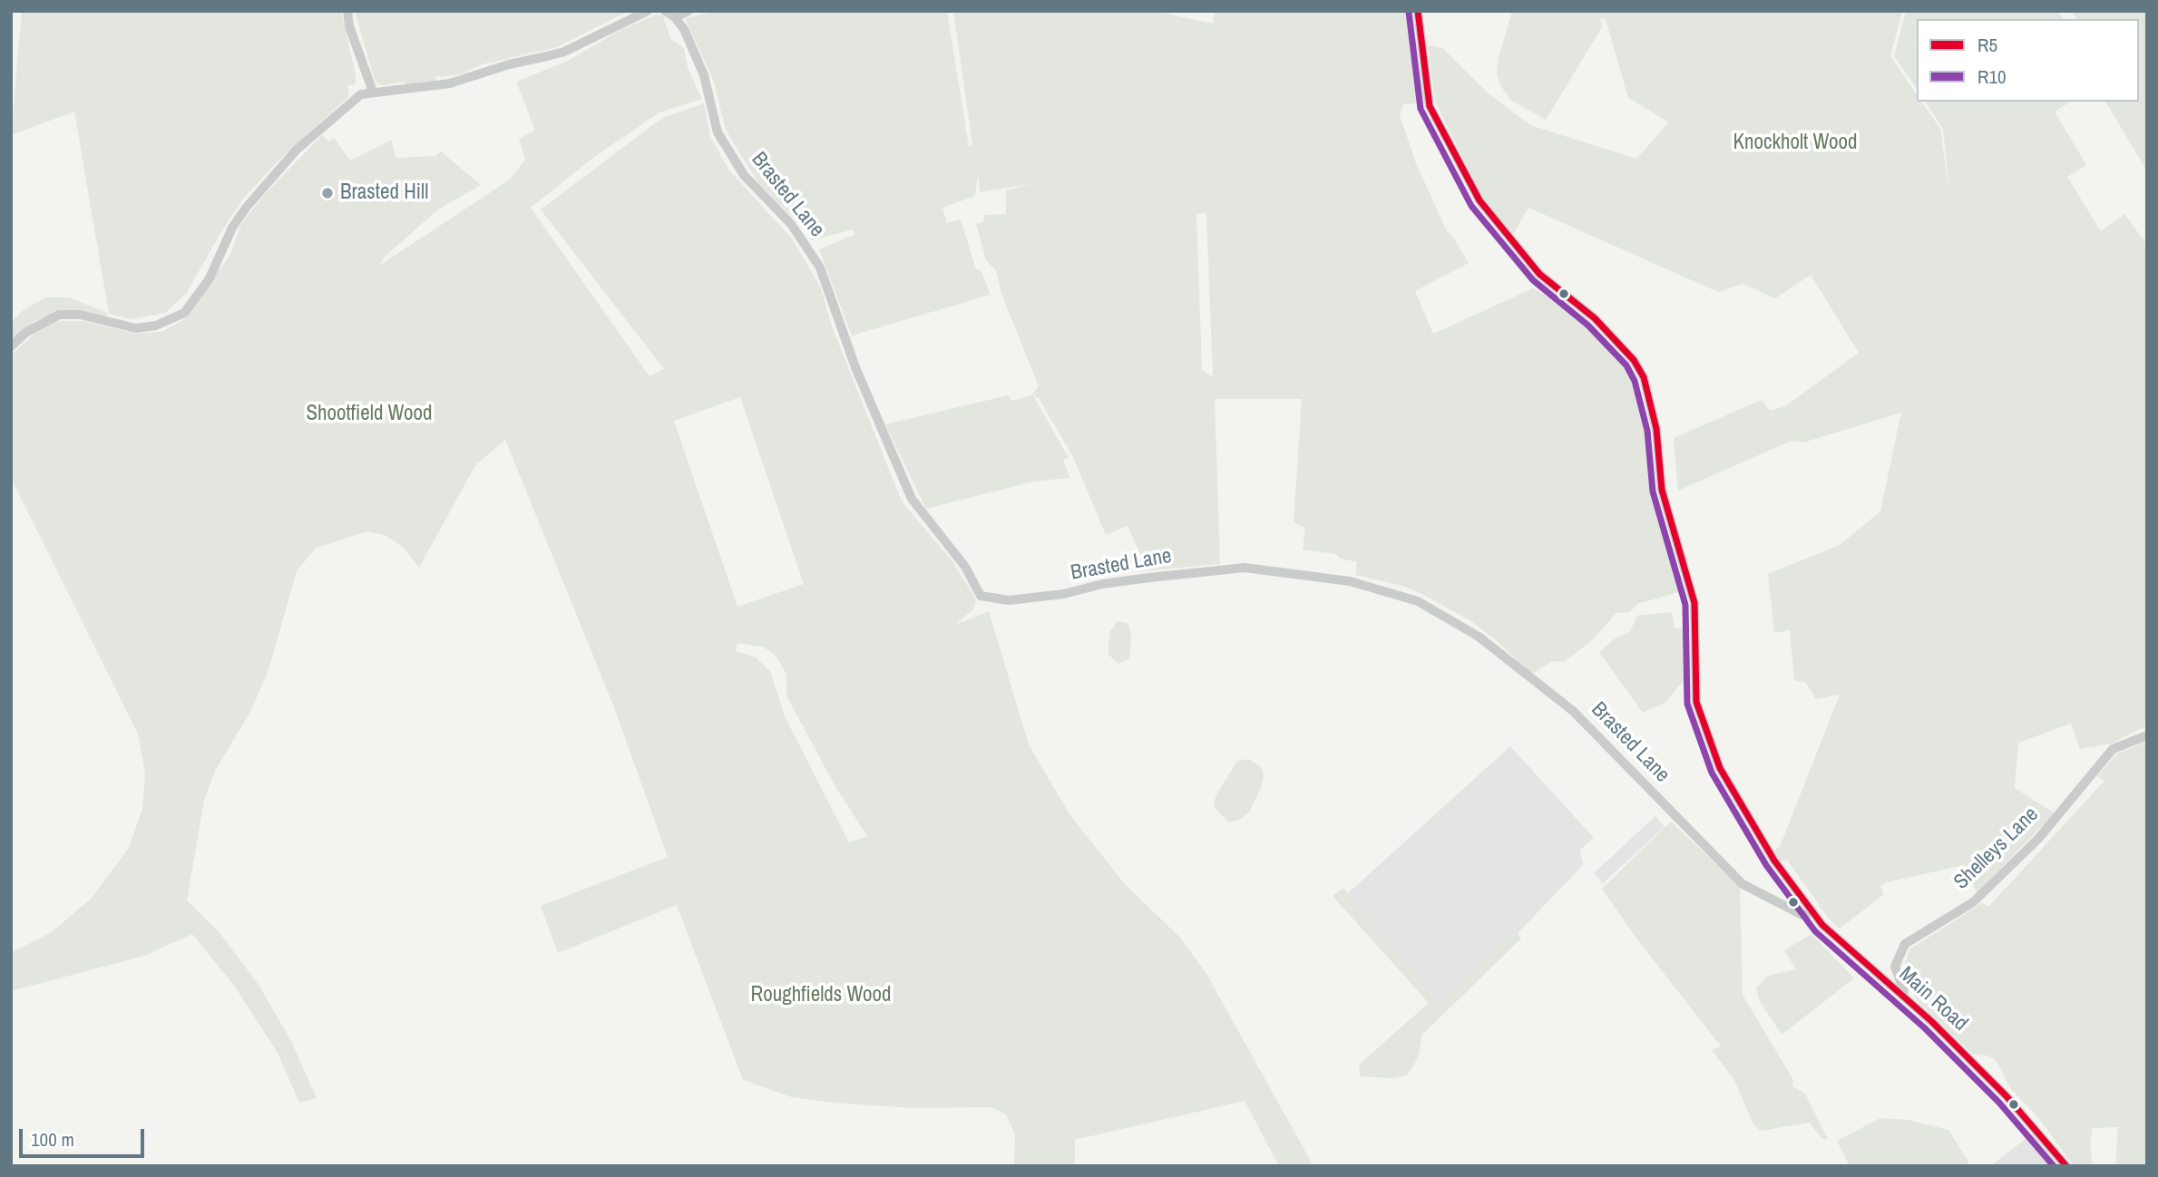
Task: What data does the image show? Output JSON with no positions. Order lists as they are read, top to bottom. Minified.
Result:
{"streets":{"street":["Brasted Lane","Shelleys Lane","Main Road"]},"crossings":[["Brasted Lane","Main Road"],["Shelleys Lane","Main Road"]],"parks":["Knockholt Wood","Shootfield Wood","Roughfields Wood"],"places":["Brasted Hill"],"lines":["transit line R5","transit line R10"],"legend":["R5","R10"],"scale_bar":"100 m"}
